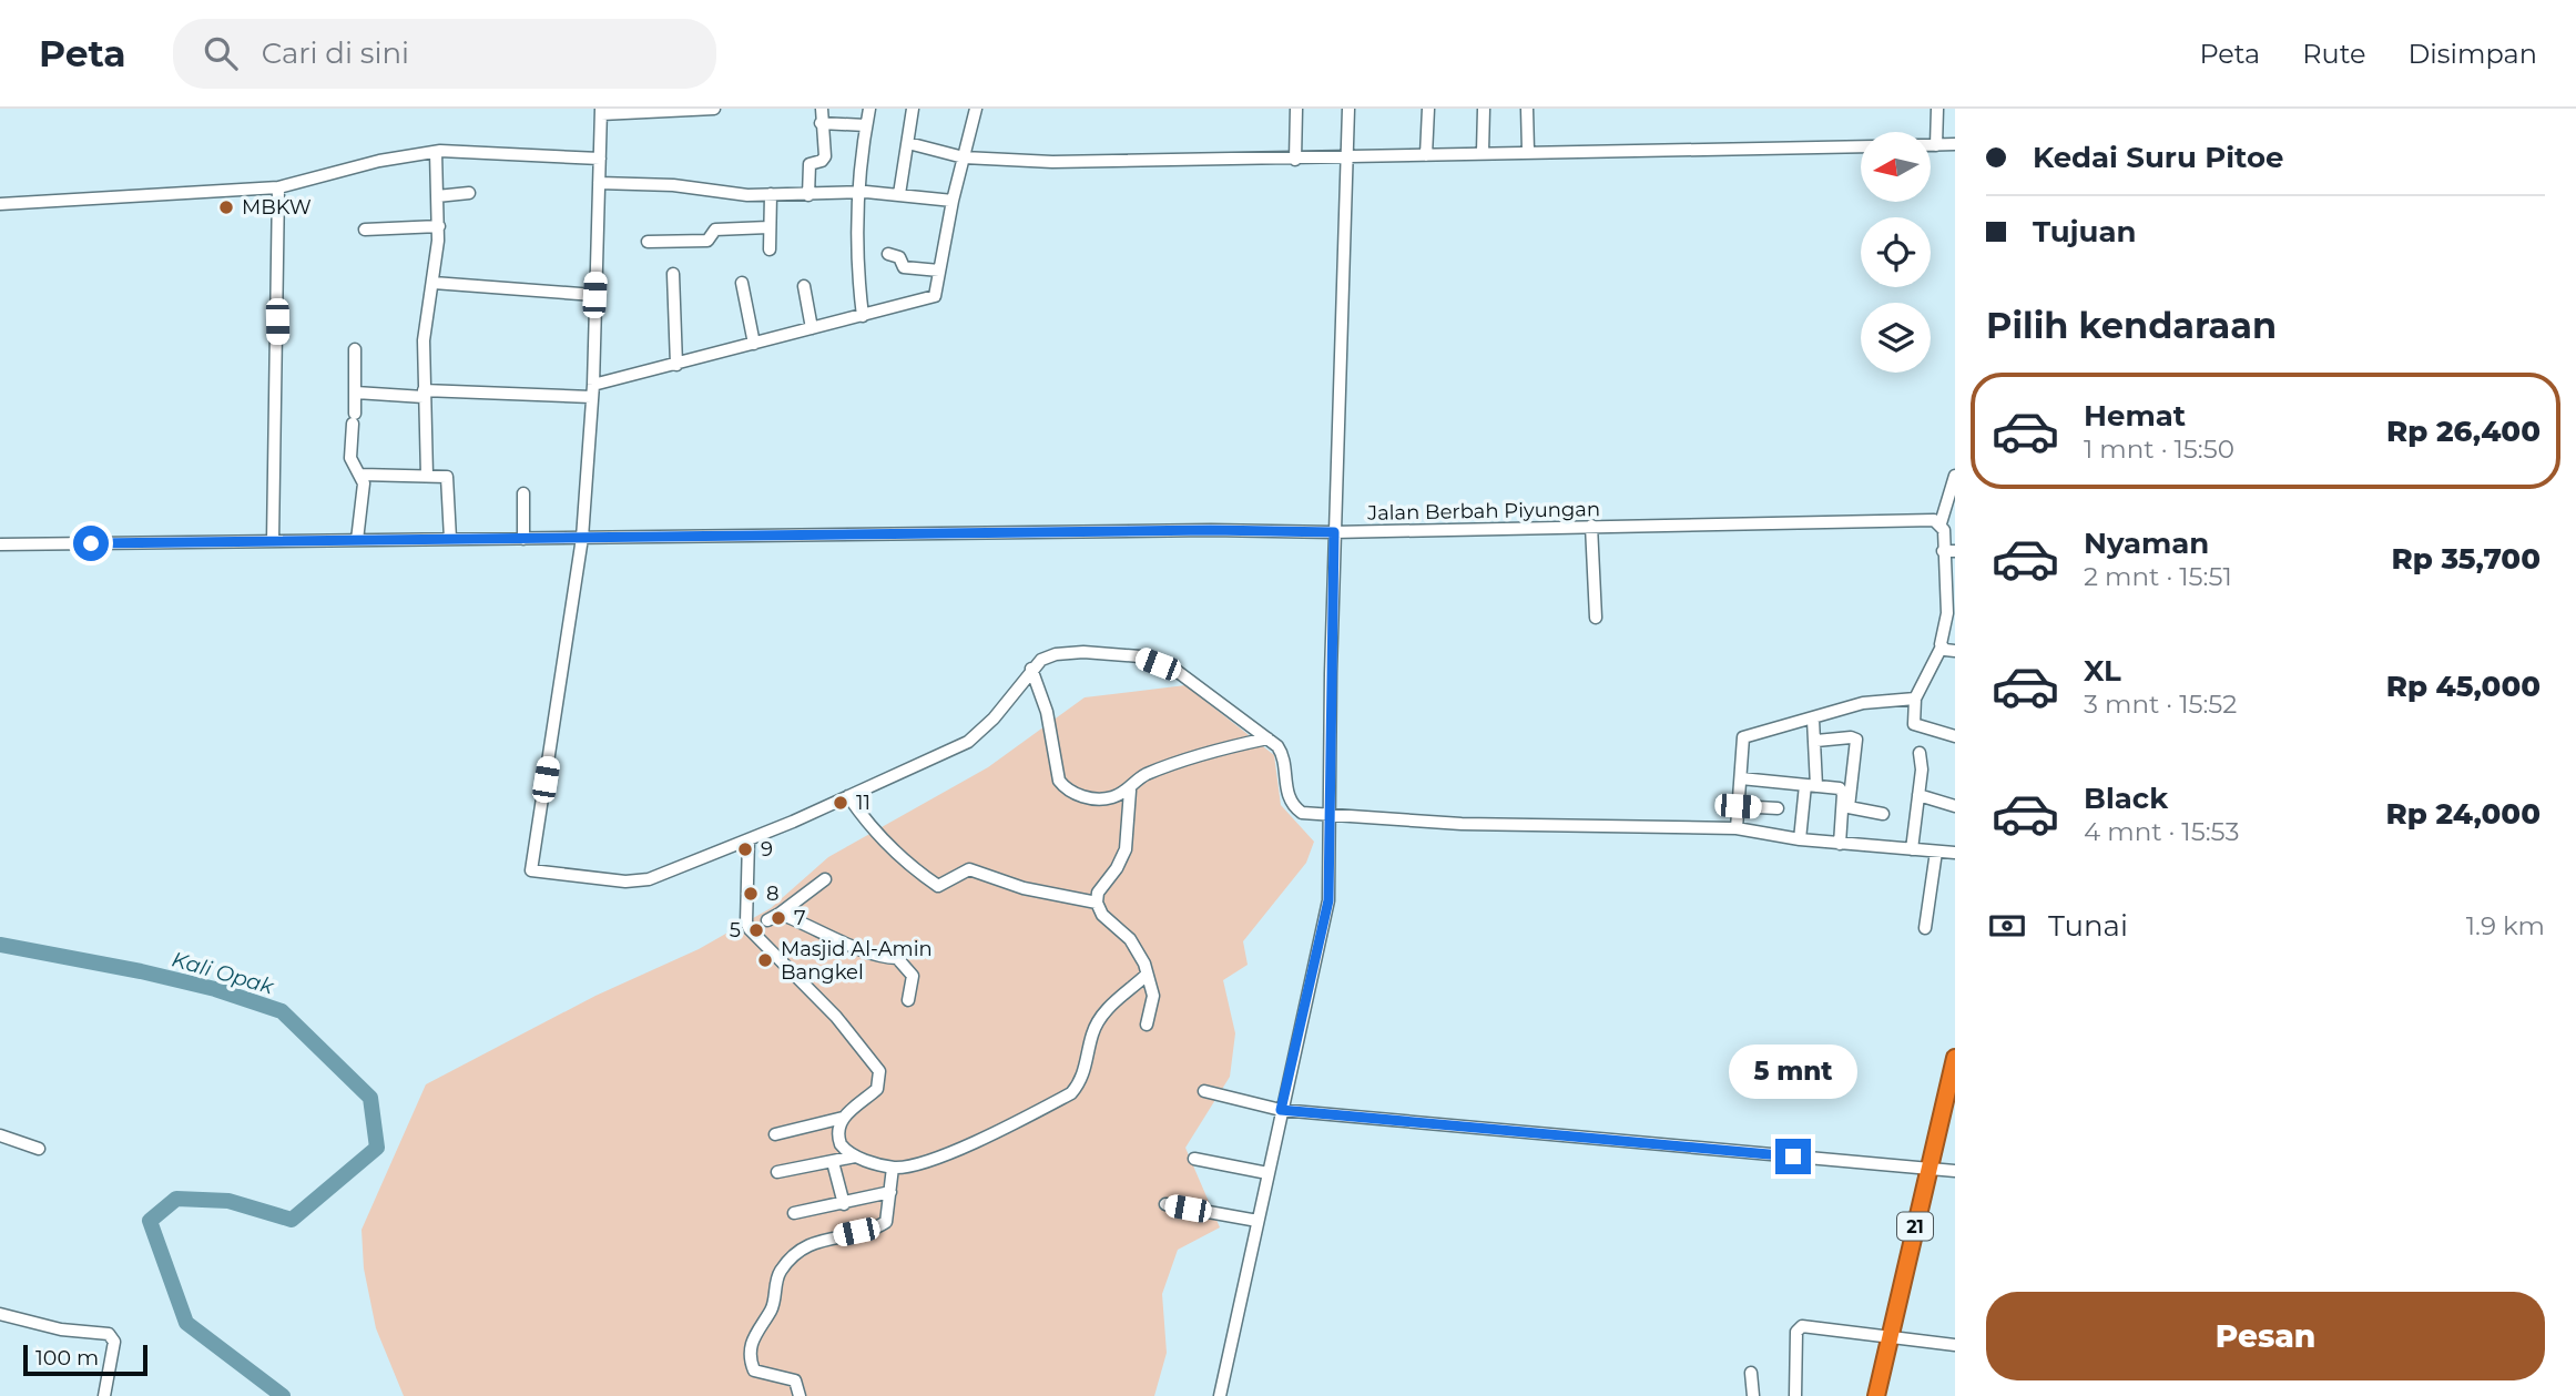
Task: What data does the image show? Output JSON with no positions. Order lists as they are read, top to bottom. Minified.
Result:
{"streets":{"highway":["21"],"street":["Jalan Berbah Piyungan"]},"water":["Kali Opak"],"places":["MBKW","11","9","8","7","5","Masjid Al-Amin Bangkel"],"scale_bar":"100 m","north":"left","page":{"header":"Peta","search":"Cari di sini","nav":["Peta","Rute","Disimpan"],"banner":["Kedai Suru Pitoe","Tujuan"],"heading":"Pilih kendaraan","list":[{"name":"Hemat","note":"1 mnt · 15:50","value":"Rp 26,400"},{"name":"Nyaman","note":"2 mnt · 15:51","value":"Rp 35,700"},{"name":"XL","note":"3 mnt · 15:52","value":"Rp 45,000"},{"name":"Black","note":"4 mnt · 15:53","value":"Rp 24,000"}],"pay":["Tunai","1.9 km"],"bubble":"5 mnt","buttons":"Pesan","scale":"100 m"}}
